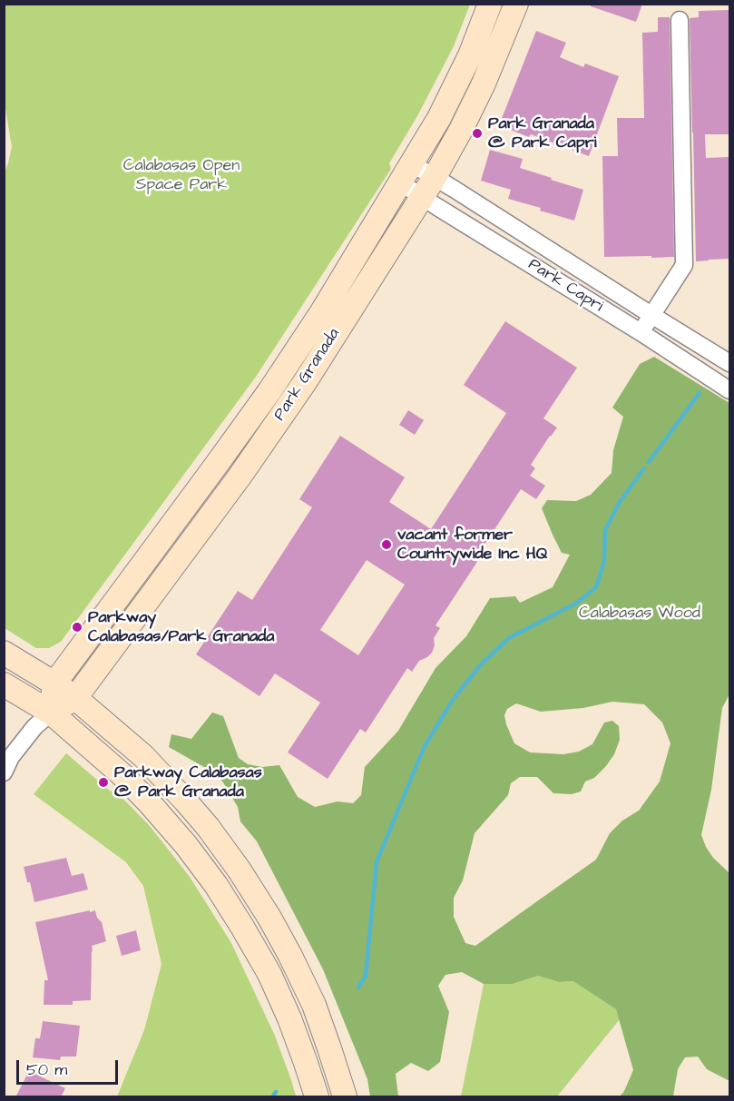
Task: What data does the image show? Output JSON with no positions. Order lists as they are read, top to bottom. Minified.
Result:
{"streets":{"street":["Park Capri","Park Granada"]},"crossings":[["Park Capri","Park Granada"]],"parks":["Calabasas Open Space Park","Calabasas Wood"],"places":["Park Granada @ Park Capri","vacant former Countrywide Inc HQ","Parkway Calabasas/Park Granada","Parkway Calabasas @ Park Granada"],"scale_bar":"50 m"}
